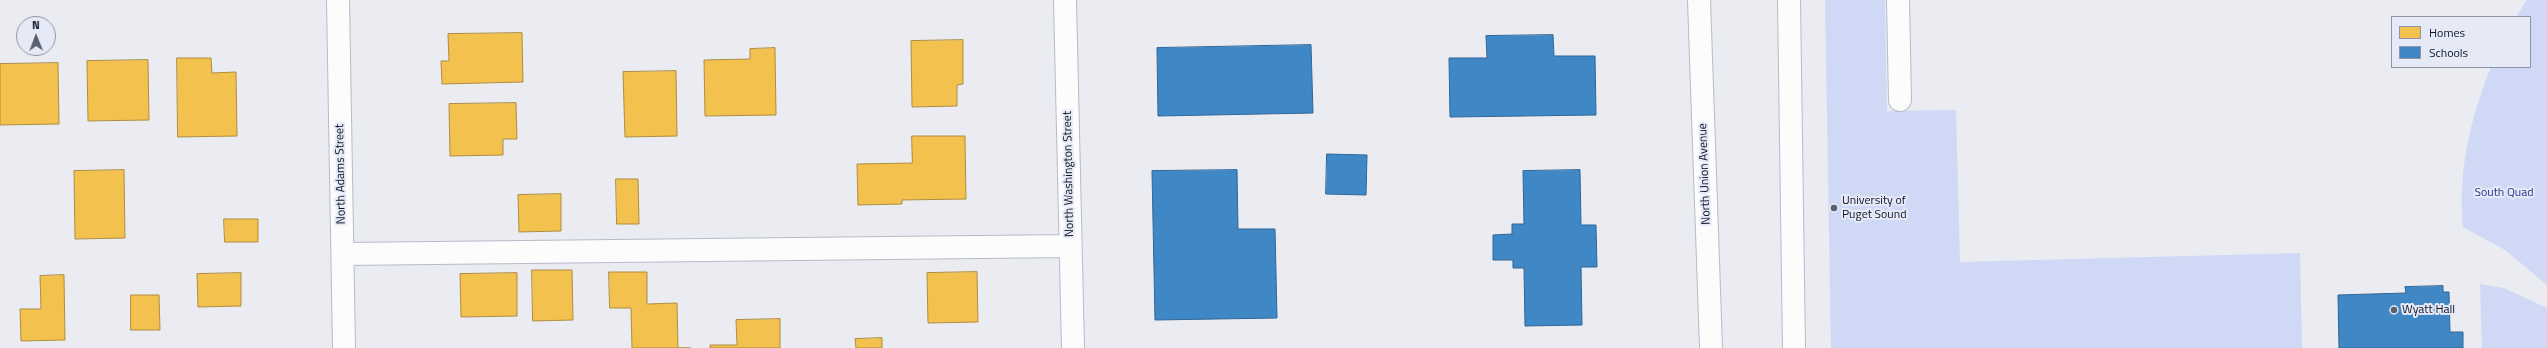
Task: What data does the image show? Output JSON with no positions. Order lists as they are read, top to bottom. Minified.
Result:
{"streets":{"street":["North Adams Street","North Washington Street","North Union Avenue"]},"parks":["South Quad"],"places":["University of Puget Sound","Wyatt Hall"],"legend":["Homes","Schools"],"north":"top"}
